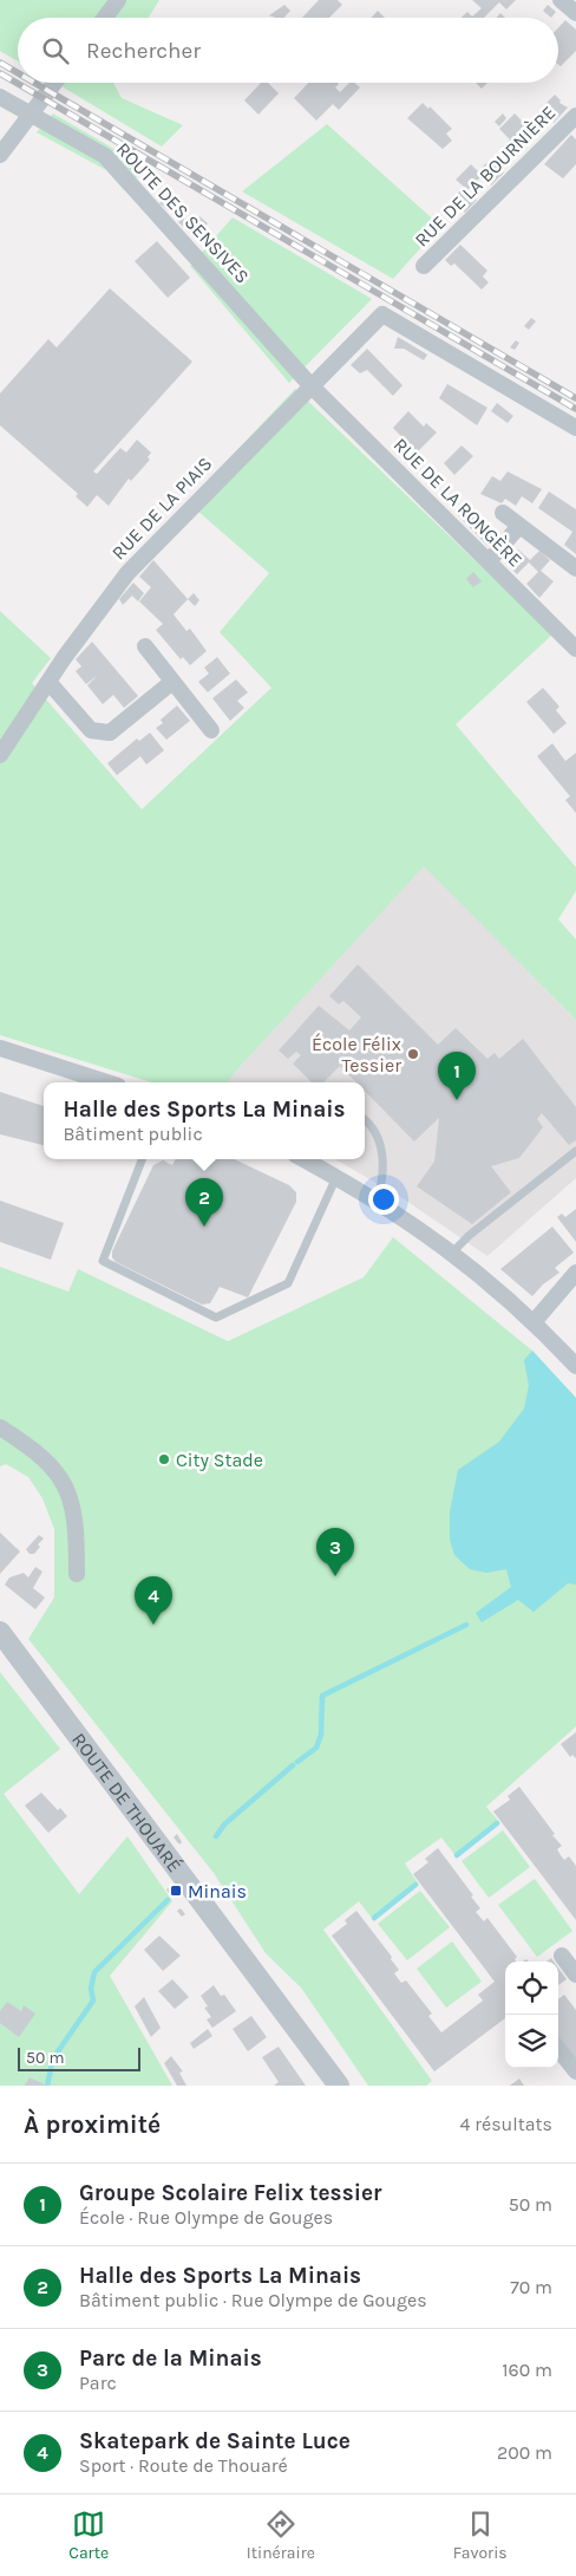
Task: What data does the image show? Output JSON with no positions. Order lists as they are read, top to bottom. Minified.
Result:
{"streets":{"street":["RUE DE LA BOURNIÈRE","ROUTE DES SENSIVES","RUE DE LA RONGÈRE","RUE DE LA PIAIS","ROUTE DE THOUARÉ"]},"crossings":[["ROUTE DES SENSIVES","RUE DE LA RONGÈRE"],["ROUTE DES SENSIVES","RUE DE LA PIAIS"],["RUE DE LA RONGÈRE","RUE DE LA PIAIS"]],"places":{"other":["École Félix Tessier","City Stade"],"transit":["Minais"]},"scale_bar":"50 m","page":{"search":"Rechercher","pins":["1","2","3","4"],"popup":["Halle des Sports La Minais","Bâtiment public"],"scale":"50 m","heading":["À proximité","4 résultats"],"list":[{"mark":"1","name":"Groupe Scolaire Felix tessier","note":"École · Rue Olympe de Gouges","value":"50 m"},{"mark":"2","name":"Halle des Sports La Minais","note":"Bâtiment public · Rue Olympe de Gouges","value":"70 m"},{"mark":"3","name":"Parc de la Minais","note":"Parc","value":"160 m"},{"mark":"4","name":"Skatepark de Sainte Luce","note":"Sport · Route de Thouaré","value":"200 m"}],"nav":["Carte","Itinéraire","Favoris"]}}
